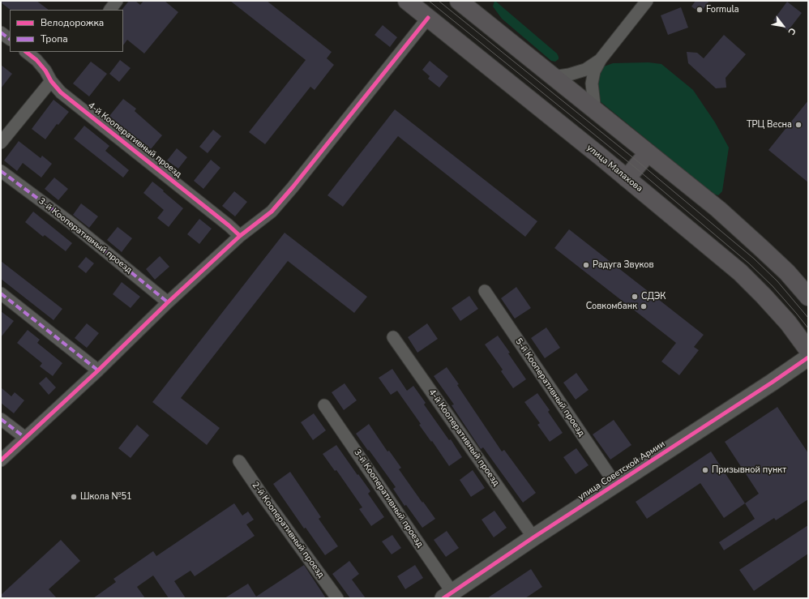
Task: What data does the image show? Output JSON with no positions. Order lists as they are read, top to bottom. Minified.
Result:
{"streets":{"main road":["улица Малахова"],"street":["4-й Кооперативный проезд","3-й Кооперативный проезд","5-й Кооперативный проезд","улица Советской Армии","2-й Кооперативный проезд"]},"crossings":[["4-й Кооперативный проезд","улица Советской Армии"],["3-й Кооперативный проезд","улица Советской Армии"],["5-й Кооперативный проезд","улица Советской Армии"]],"places":["Formula","ТРЦ Весна","Радуга Звуков","СДЭК","Совкомбанк","Призывной пункт","Школа №51"],"legend":["Велодорожка","Тропа"],"north":"bottom right"}
